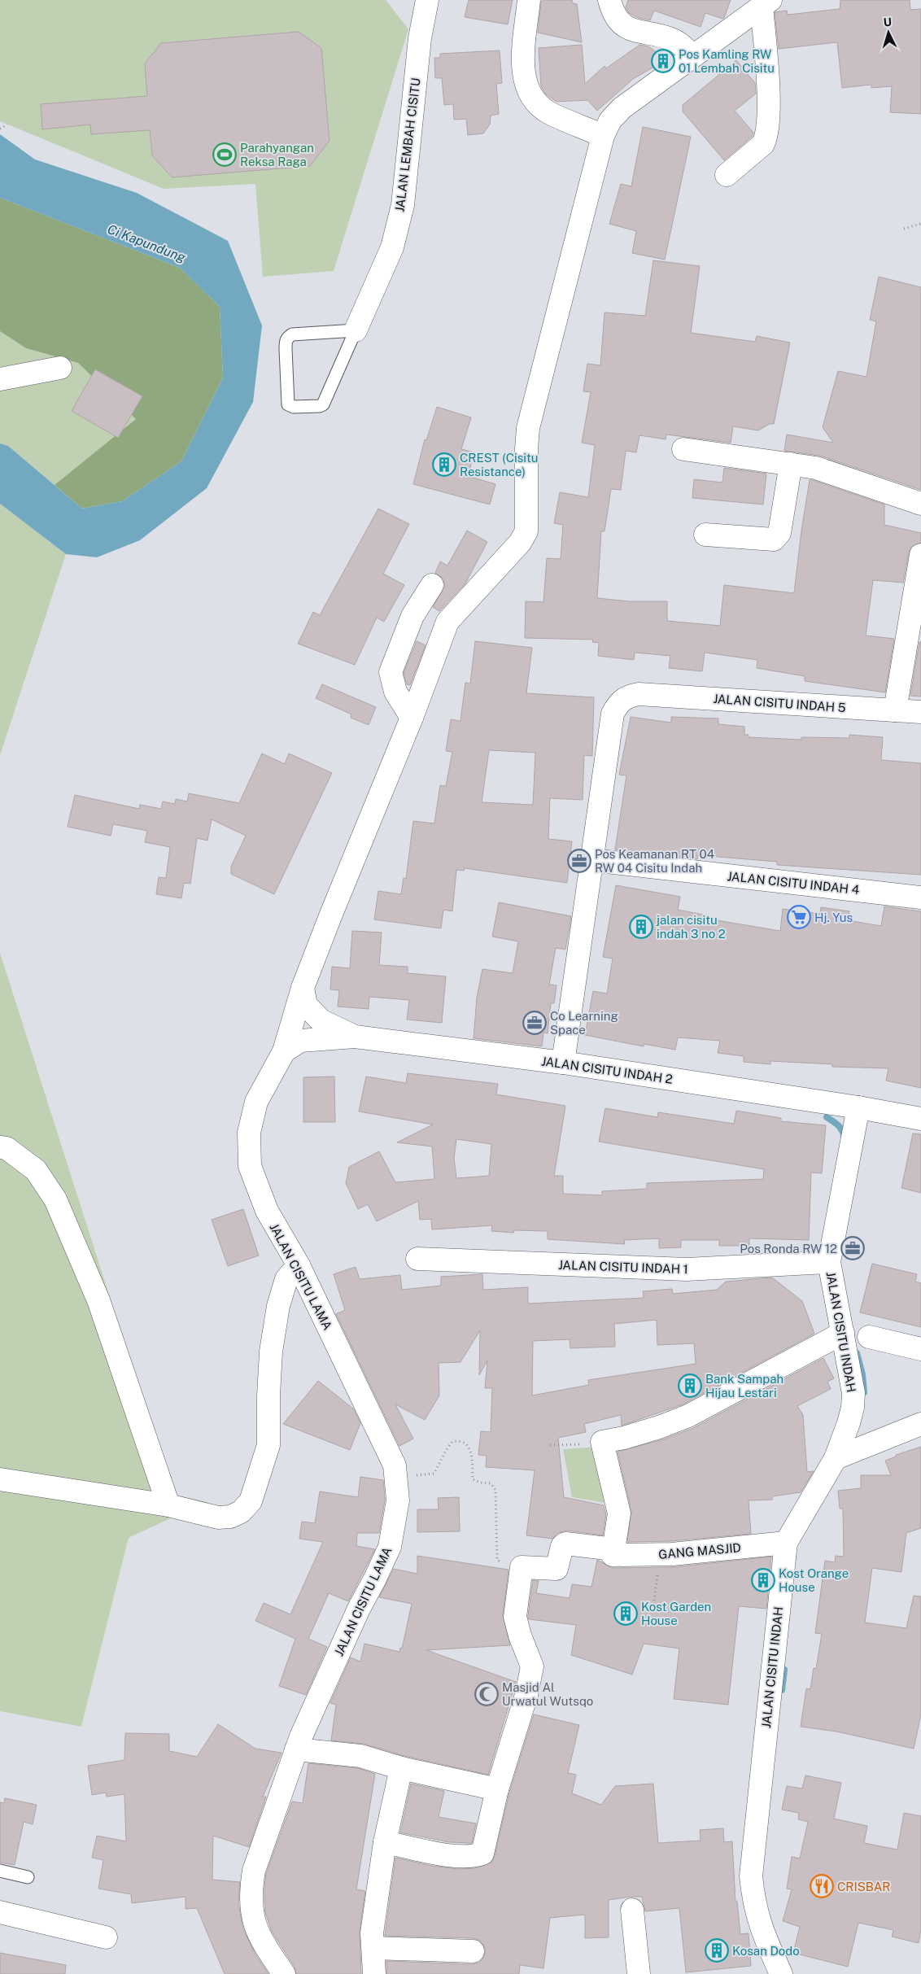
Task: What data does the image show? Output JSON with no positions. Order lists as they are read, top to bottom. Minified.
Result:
{"streets":{"street":["JALAN LEMBAH CISITU","JALAN CISITU INDAH 5","JALAN CISITU INDAH 4","JALAN CISITU INDAH 2","JALAN CISITU INDAH 1","JALAN CISITU LAMA","JALAN CISITU INDAH","GANG MASJID"]},"crossings":[["JALAN CISITU INDAH 5","JALAN CISITU INDAH 4"],["JALAN CISITU INDAH 2","JALAN CISITU INDAH"],["JALAN CISITU INDAH 1","JALAN CISITU INDAH"],["JALAN CISITU INDAH","GANG MASJID"]],"water":["Ci Kapundung"],"places":{"building":["Pos Kamling RW 01 Lembah Cisitu","CREST (Cisitu Resistance)","jalan cisitu indah 3 no 2","Bank Sampah Hijau Lestari","Kost Orange House","Kost Garden House","Kosan Dodo"],"sports":["Parahyangan Reksa Raga"],"office":["Pos Keamanan RT 04 RW 04 Cisitu Indah","Co Learning Space","Pos Ronda RW 12"],"supermarket":["Hj. Yus"],"mosque":["Masjid Al Urwatul Wutsqo"],"restaurant":["CRISBAR"]},"north":"top"}
